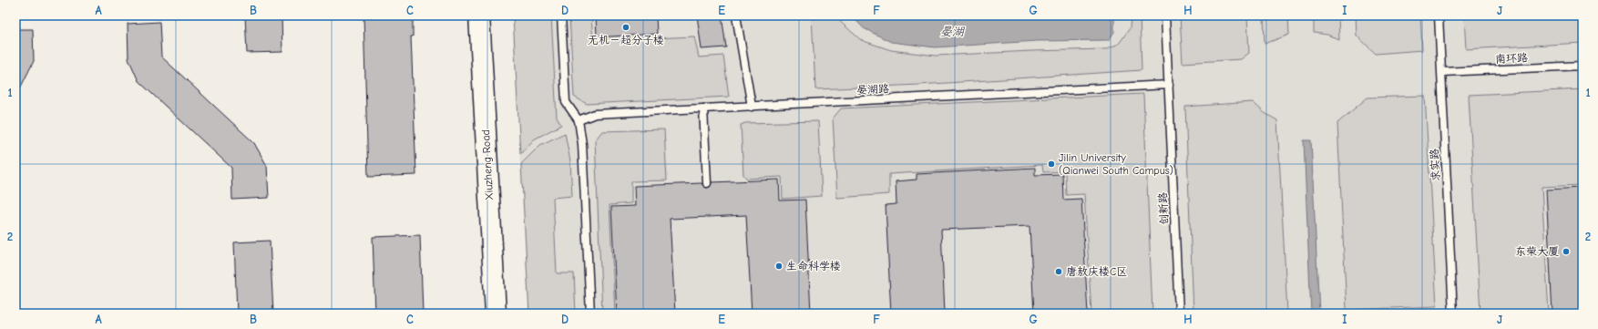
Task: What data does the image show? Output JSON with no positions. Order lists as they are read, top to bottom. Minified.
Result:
{"streets":{"street":["Xiuzheng Road"],"lane":["南环路","晏湖路","求实路","创新路"]},"crossings":[["南环路","求实路"],["晏湖路","创新路"]],"water":["晏湖"],"places":["无机－超分子楼","Jilin University (Qianwei South Campus)","东荣大厦","生命科学楼","唐敖庆楼C区"],"grid":{"columns":["A","B","C","D","E","F","G","H","I","J"],"rows":["1","2"]}}
